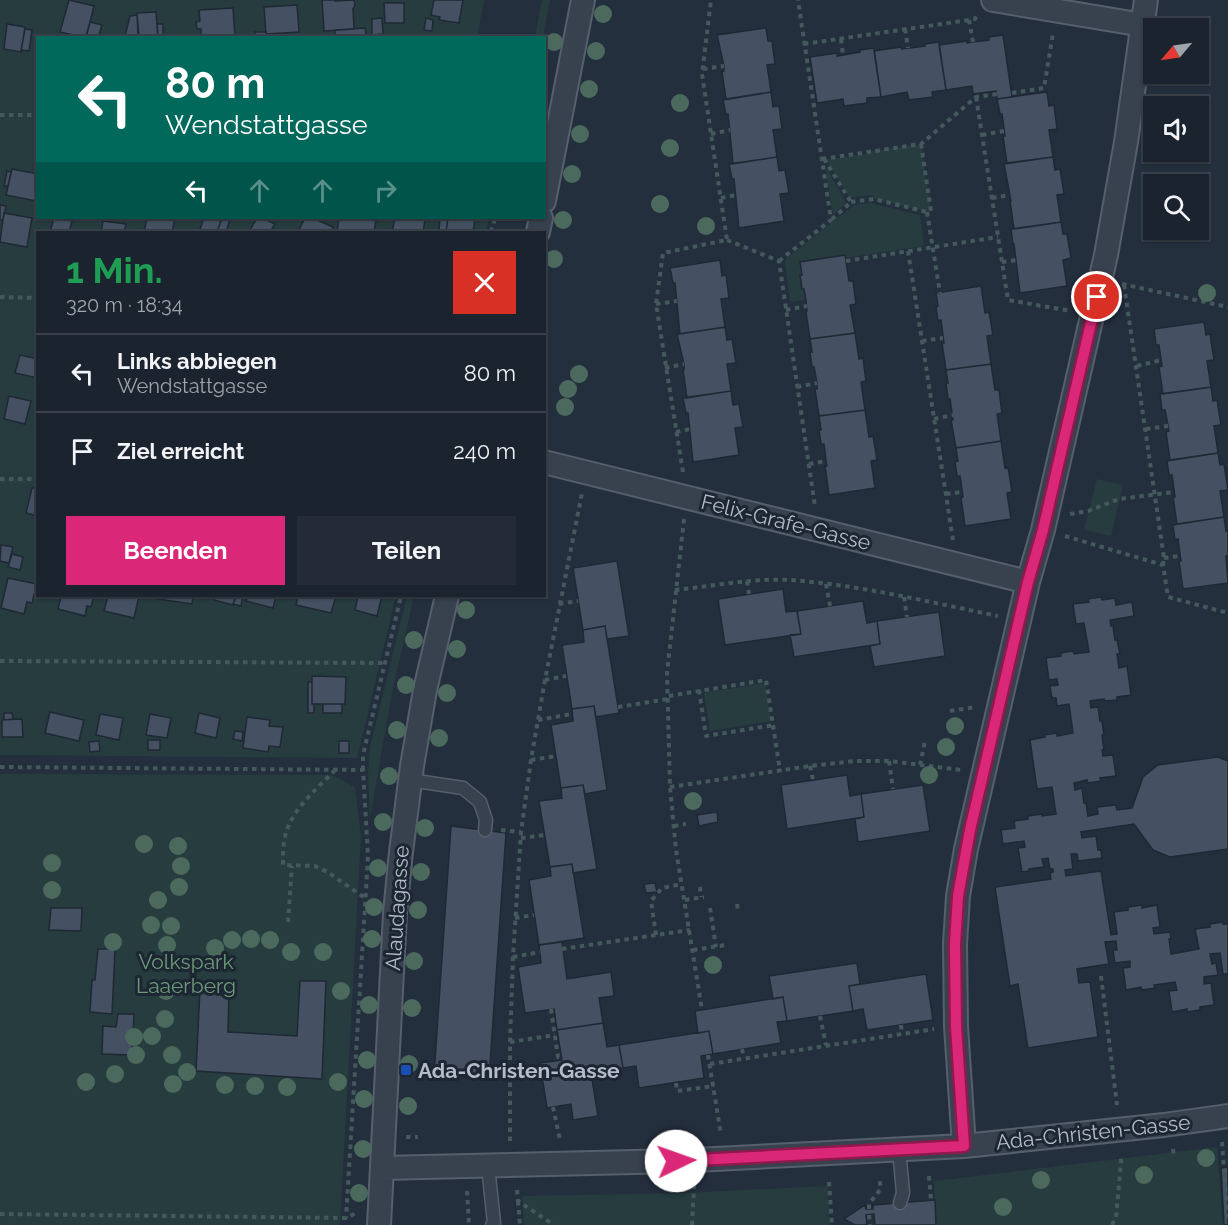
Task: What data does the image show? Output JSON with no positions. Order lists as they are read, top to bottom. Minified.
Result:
{"streets":{"street":["Felix-Grafe-Gasse","Alaudagasse","Ada-Christen-Gasse"]},"crossings":[["Alaudagasse","Ada-Christen-Gasse"]],"parks":["Volkspark Laaerberg"],"places":{"transit":["Ada-Christen-Gasse"]},"north":"bottom left","page":{"turn":["80 m","Wendstattgasse"],"heading":["1 Min.","320 m · 18:34"],"list":[{"name":"Links abbiegen","note":"Wendstattgasse","value":"80 m"},{"name":"Ziel erreicht","value":"240 m"}],"buttons":["Beenden","Teilen"]}}
